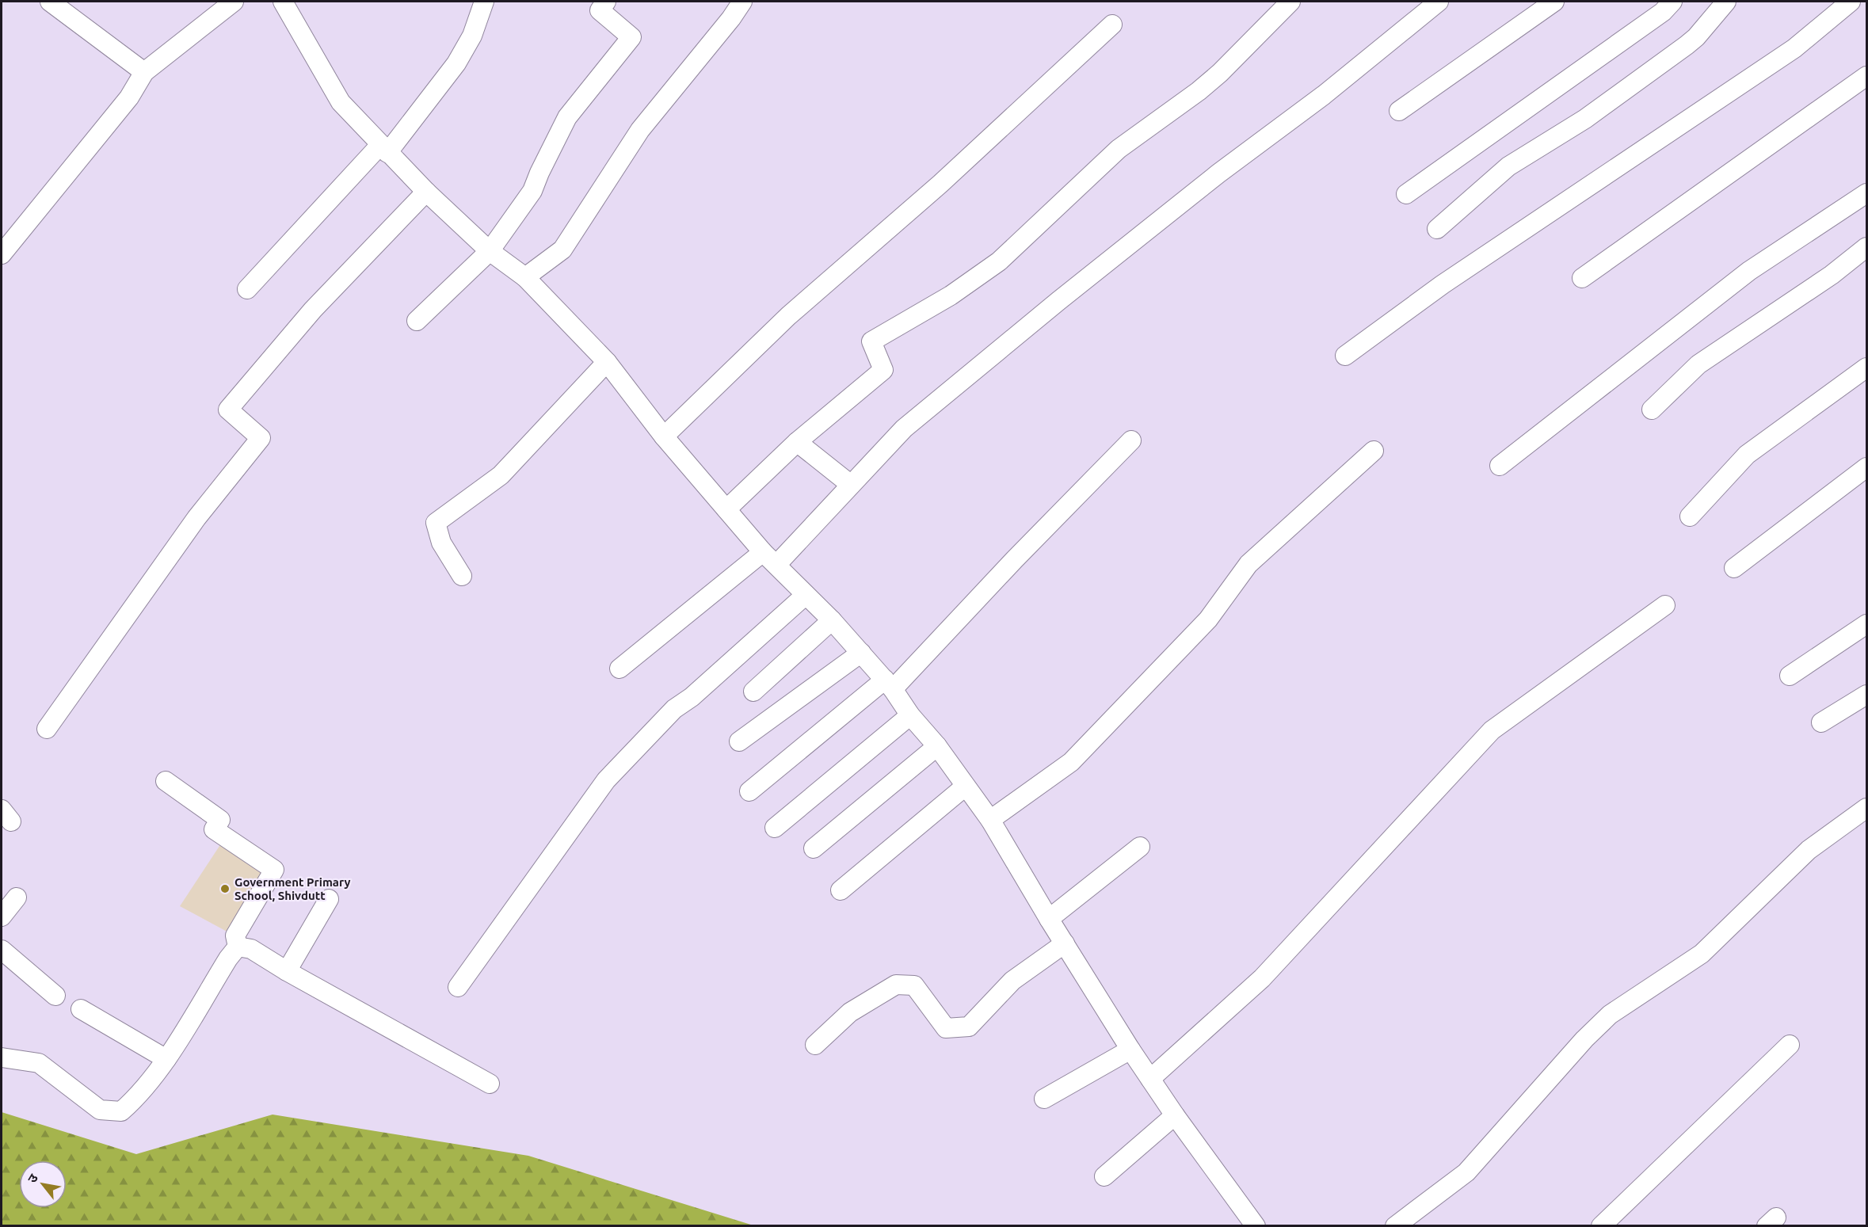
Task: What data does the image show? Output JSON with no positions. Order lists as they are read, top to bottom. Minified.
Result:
{"places":["Government Primary School, Shivdutt"],"north":"top left"}
